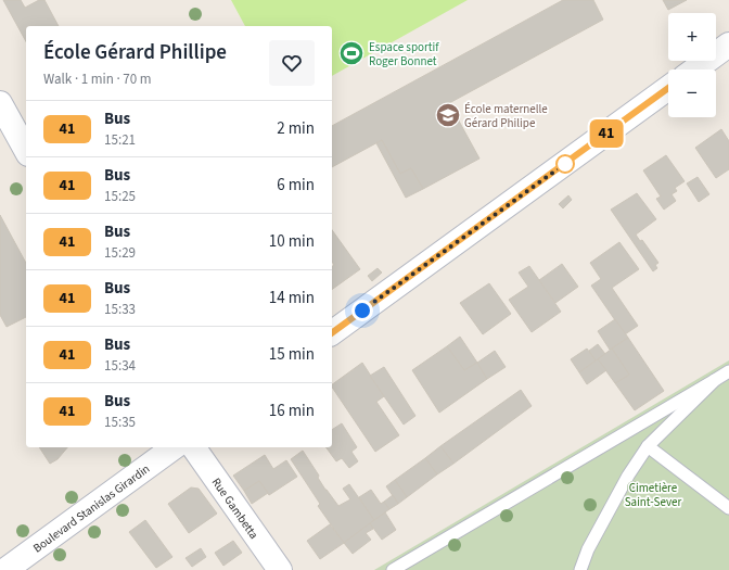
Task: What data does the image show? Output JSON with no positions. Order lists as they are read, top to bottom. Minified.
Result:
{"streets":{"main road":["Boulevard Stanislas Girardin","Rue Gambetta"]},"parks":["Cimetière Saint-Sever"],"places":{"sports":["Espace sportif Roger Bonnet"],"school or university":["École maternelle Gérard Philipe"]},"lines":["bus line 41"],"page":{"on_map":"41","map_buttons":["+","−"],"heading":["École Gérard Phillipe","Walk · 1 min · 70 m"],"list":[{"mark":"41","name":"Bus","note":"15:21","value":"2 min"},{"mark":"41","name":"Bus","note":"15:25","value":"6 min"},{"mark":"41","name":"Bus","note":"15:29","value":"10 min"},{"mark":"41","name":"Bus","note":"15:33","value":"14 min"},{"mark":"41","name":"Bus","note":"15:34","value":"15 min"},{"mark":"41","name":"Bus","note":"15:35","value":"16 min"}]}}
